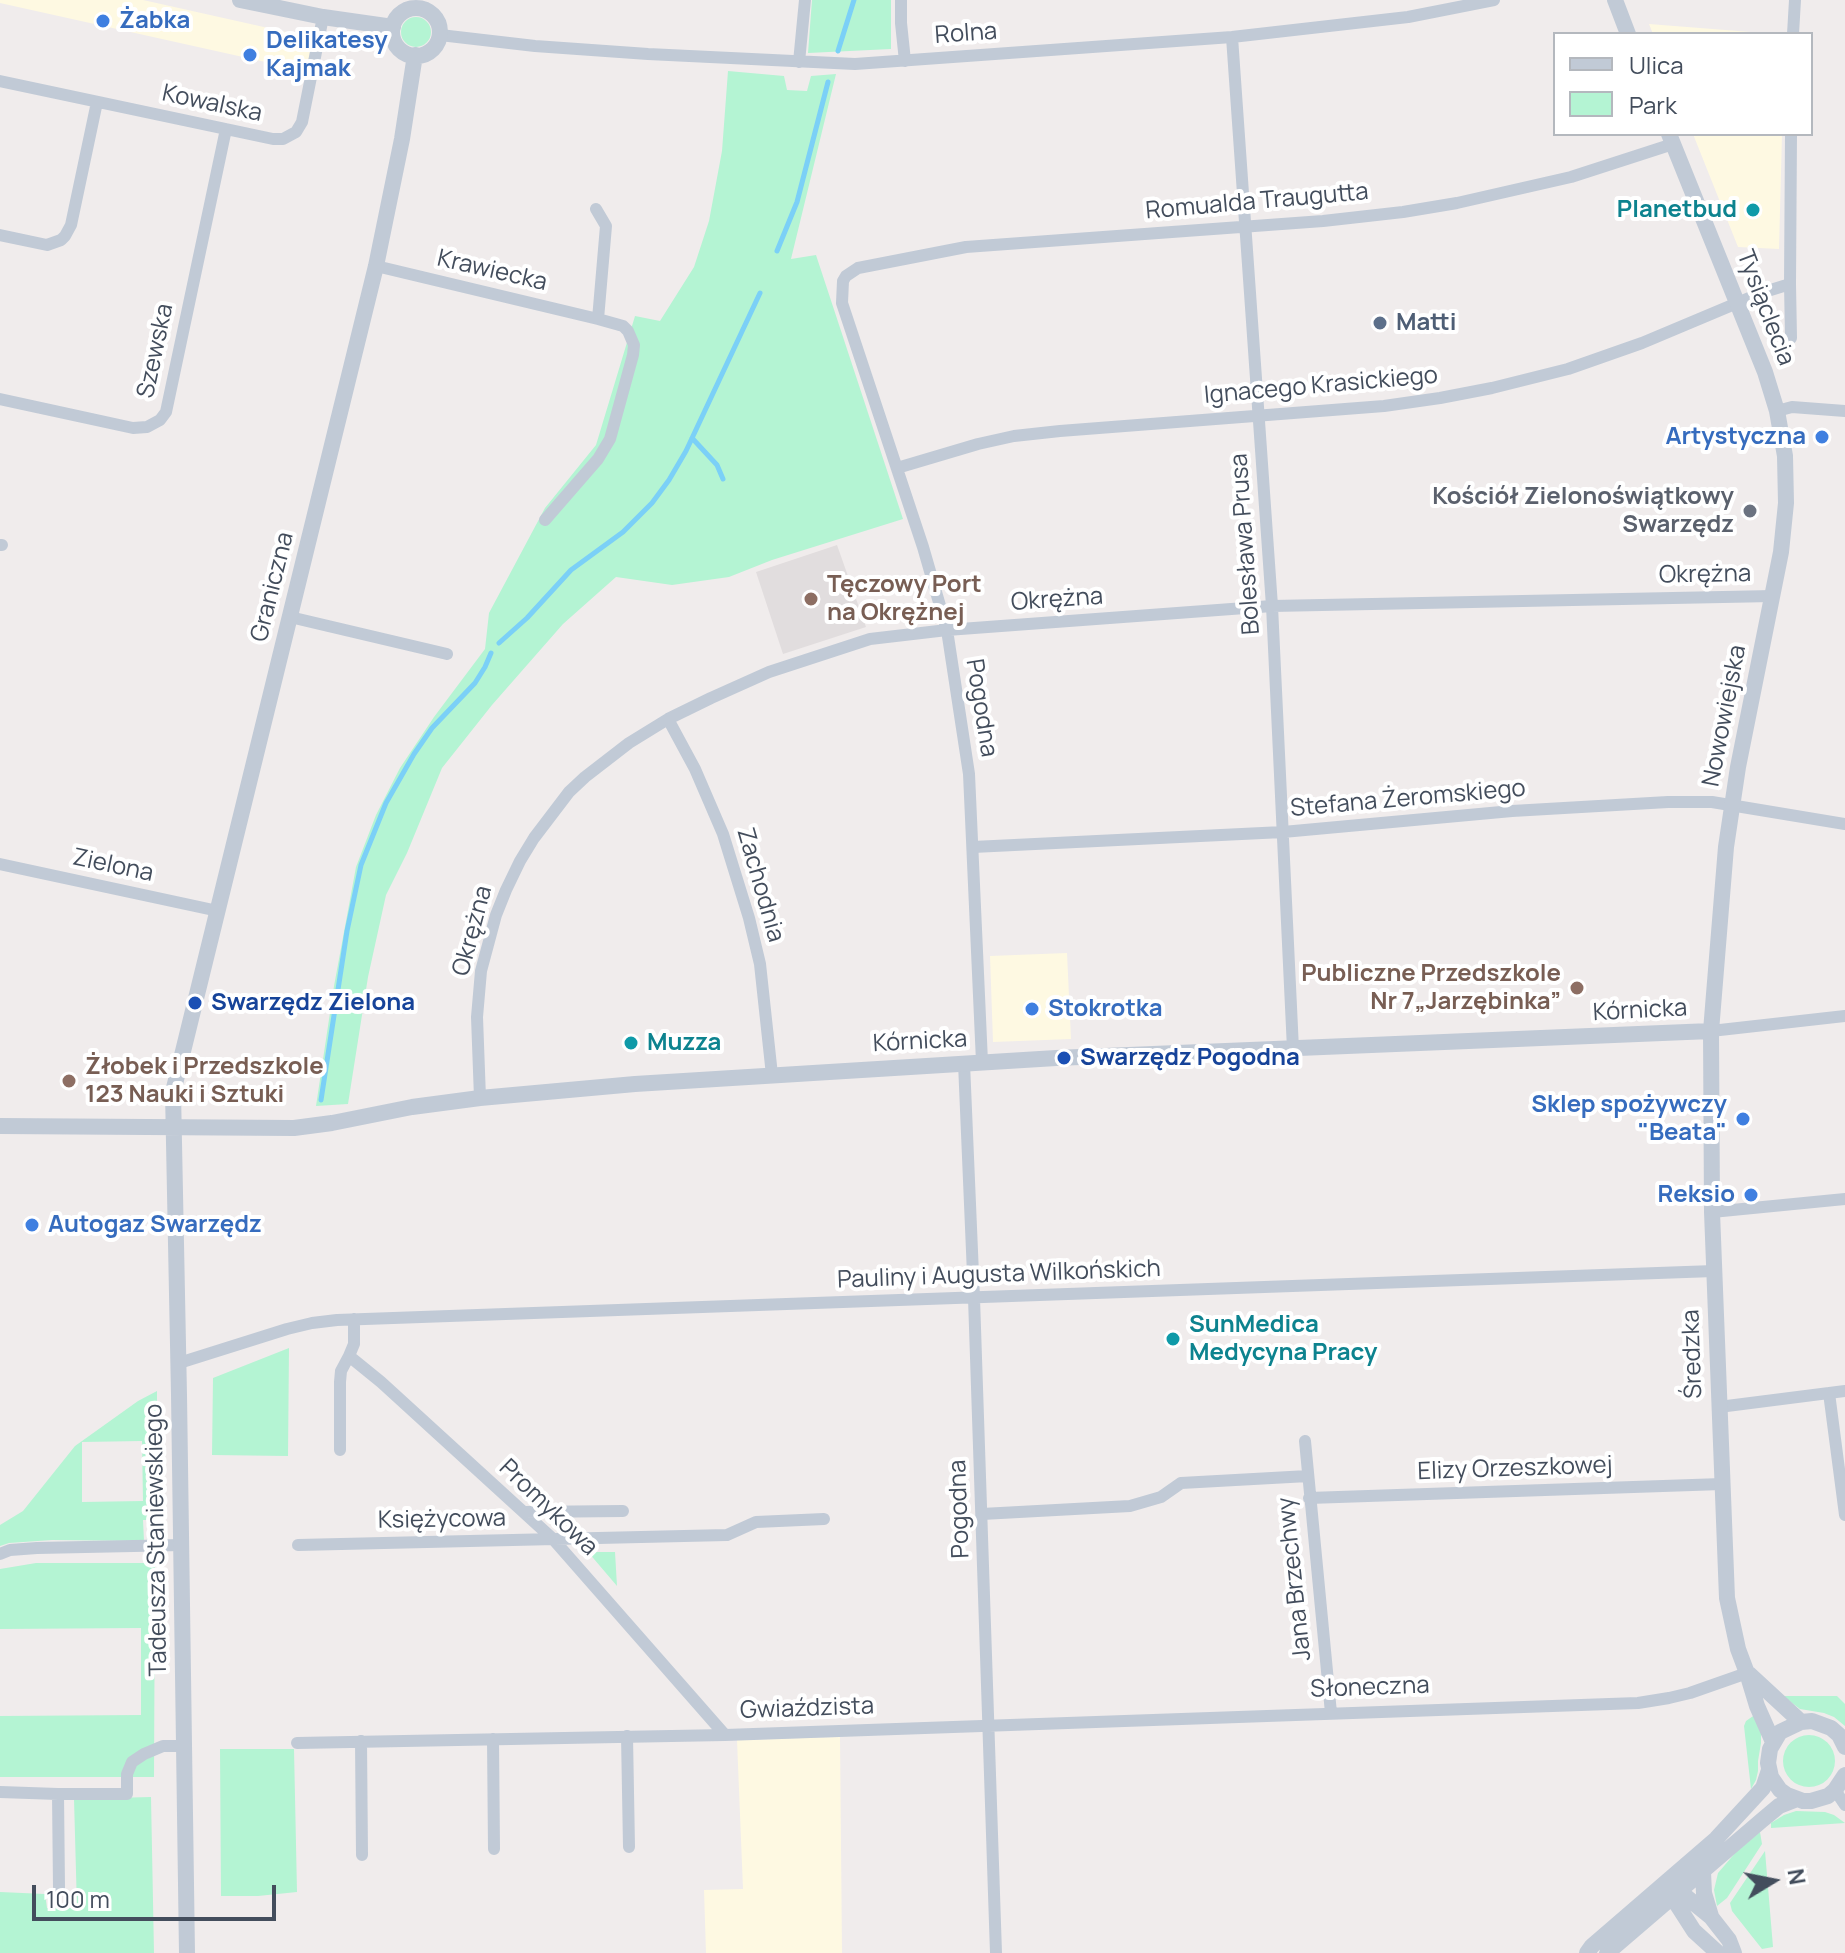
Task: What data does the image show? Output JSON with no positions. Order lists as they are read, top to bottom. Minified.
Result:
{"streets":{"street":["Rolna","Kowalska","Romualda Traugutta","Krawiecka","Tysiąclecia","Szewska","Ignacego Krasickiego","Bolesława Prusa","Okrężna","Graniczna","Pogodna","Nowowiejska","Stefana Żeromskiego","Zielona","Zachodnia","Kórnicka","Pauliny i Augusta Wilkońskich","Średzka","Elizy Orzeszkowej","Promykowa","Księżycowa","Tadeusza Staniewskiego","Jana Brzechwy","Słoneczna","Gwiaździsta"]},"crossings":[["Rolna","Bolesława Prusa"],["Rolna","Graniczna"],["Kowalska","Szewska"],["Romualda Traugutta","Tysiąclecia"],["Romualda Traugutta","Bolesława Prusa"],["Romualda Traugutta","Pogodna"],["Krawiecka","Graniczna"],["Tysiąclecia","Ignacego Krasickiego"],["Tysiąclecia","Nowowiejska"],["Ignacego Krasickiego","Bolesława Prusa"],["Ignacego Krasickiego","Pogodna"],["Bolesława Prusa","Okrężna"],["Bolesława Prusa","Stefana Żeromskiego"],["Bolesława Prusa","Kórnicka"],["Okrężna","Pogodna"],["Okrężna","Nowowiejska"],["Okrężna","Zachodnia"],["Okrężna","Kórnicka"],["Graniczna","Zielona"],["Graniczna","Kórnicka"],["Graniczna","Tadeusza Staniewskiego"],["Pogodna","Stefana Żeromskiego"],["Pogodna","Kórnicka"],["Pogodna","Pauliny i Augusta Wilkońskich"],["Pogodna","Słoneczna"],["Pogodna","Gwiaździsta"],["Nowowiejska","Stefana Żeromskiego"],["Nowowiejska","Kórnicka"],["Nowowiejska","Średzka"],["Zachodnia","Kórnicka"],["Kórnicka","Średzka"],["Kórnicka","Tadeusza Staniewskiego"],["Pauliny i Augusta Wilkońskich","Średzka"],["Pauliny i Augusta Wilkońskich","Tadeusza Staniewskiego"],["Średzka","Elizy Orzeszkowej"],["Średzka","Słoneczna"],["Elizy Orzeszkowej","Jana Brzechwy"],["Promykowa","Księżycowa"],["Promykowa","Gwiaździsta"],["Jana Brzechwy","Słoneczna"],["Słoneczna","Gwiaździsta"]],"places":["Żabka","Delikatesy Kajmak","Planetbud","Matti","Artystyczna","Kościół Zielonoświątkowy Swarzędz","Tęczowy Port na Okrężnej","Publiczne Przedszkole Nr 7„Jarzębinka”","Swarzędz Zielona","Stokrotka","Muzza","Swarzędz Pogodna","Żłobek i Przedszkole 123 Nauki i Sztuki","Sklep spożywczy \"Beata\"","Reksio","Autogaz Swarzędz","SunMedica Medycyna Pracy"],"legend":["Ulica","Park"],"scale_bar":"100 m","north":"right"}
